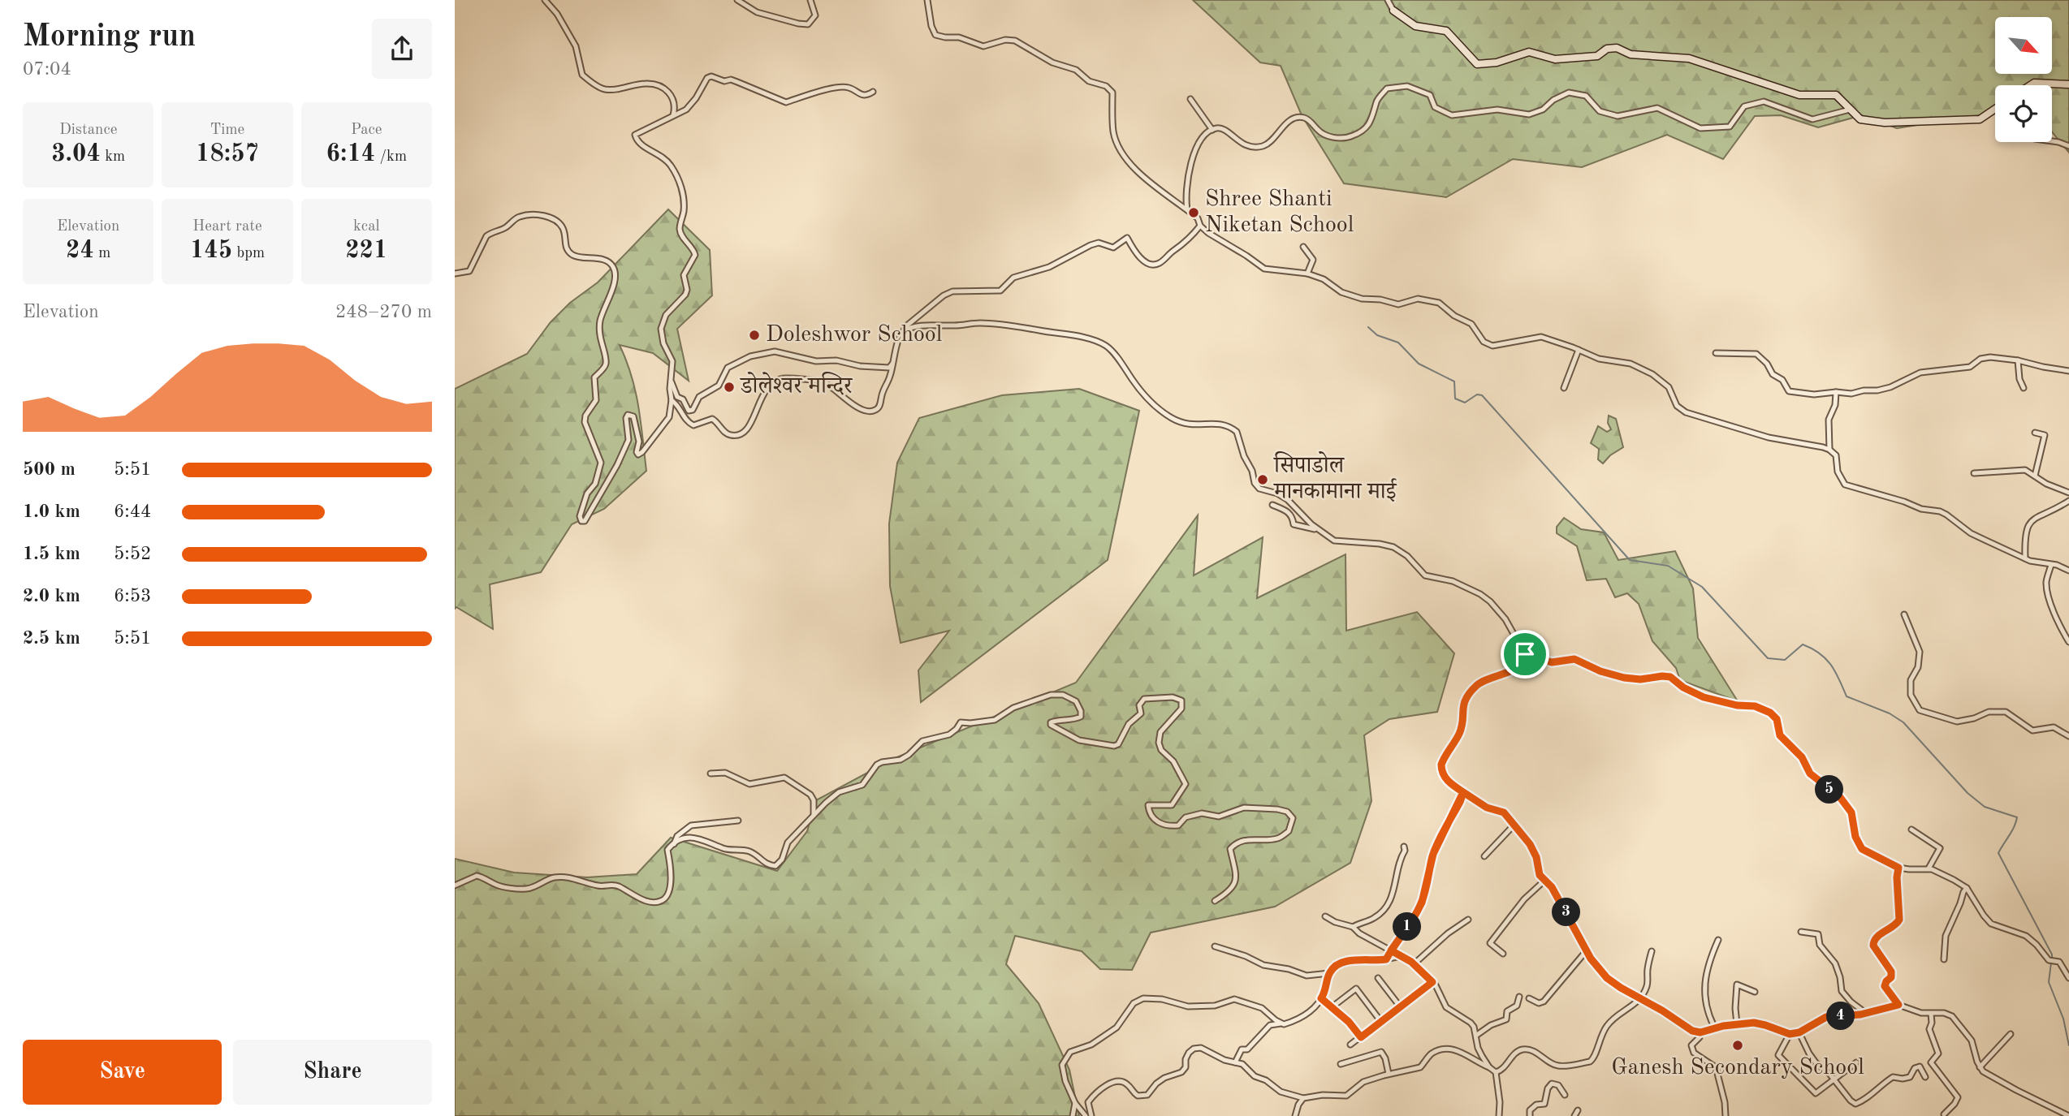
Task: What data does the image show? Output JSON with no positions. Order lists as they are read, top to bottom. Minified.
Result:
{"places":["Shree Shanti Niketan School","Doleshwor School","डोलेश्‍वर मन्दिर","सिपाडोल मानकामाना माई","Ganesh Secondary School"],"north":"bottom right","page":{"heading":["Morning run","07:04"],"stats":[["Distance","3.04 km"],["Time","18:57"],["Pace","6:14 /km"],["Elevation","24 m"],["Heart rate","145 bpm"],["kcal","221"]],"chart":["Elevation","248–270 m"],"list":[{"name":"500 m","note":"5:51"},{"name":"1.0 km","note":"6:44"},{"name":"1.5 km","note":"5:52"},{"name":"2.0 km","note":"6:53"},{"name":"2.5 km","note":"5:51"}],"pins":["5","3","1","4"],"buttons":["Save","Share"]}}
